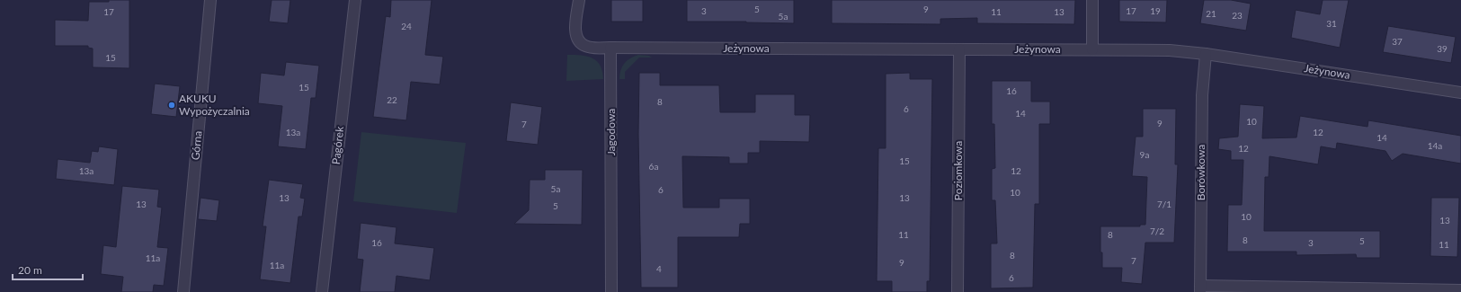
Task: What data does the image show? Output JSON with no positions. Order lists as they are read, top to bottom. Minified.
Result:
{"streets":{"street":["Jeżynowa","Jagodowa","Górna","Pagórek","Poziomkowa","Borówkowa"]},"crossings":[["Jeżynowa","Jagodowa"],["Jeżynowa","Poziomkowa"],["Jeżynowa","Borówkowa"]],"places":["AKUKU Wypożyczalnia"],"house_numbers":["5","9","3","17","19","17","11","13","21","23","5a","31","24","37","39","15","15","16","22","8","6","14","10","9","7","13a","12","14","14a","12","9a","15","6a","13a","12","5a","6","10","13","13","13","7/1","5","10","13","7/2","11","8","8","5","16","3","11","8","11a","7","9","11a","4","6"],"scale_bar":"20 m"}
